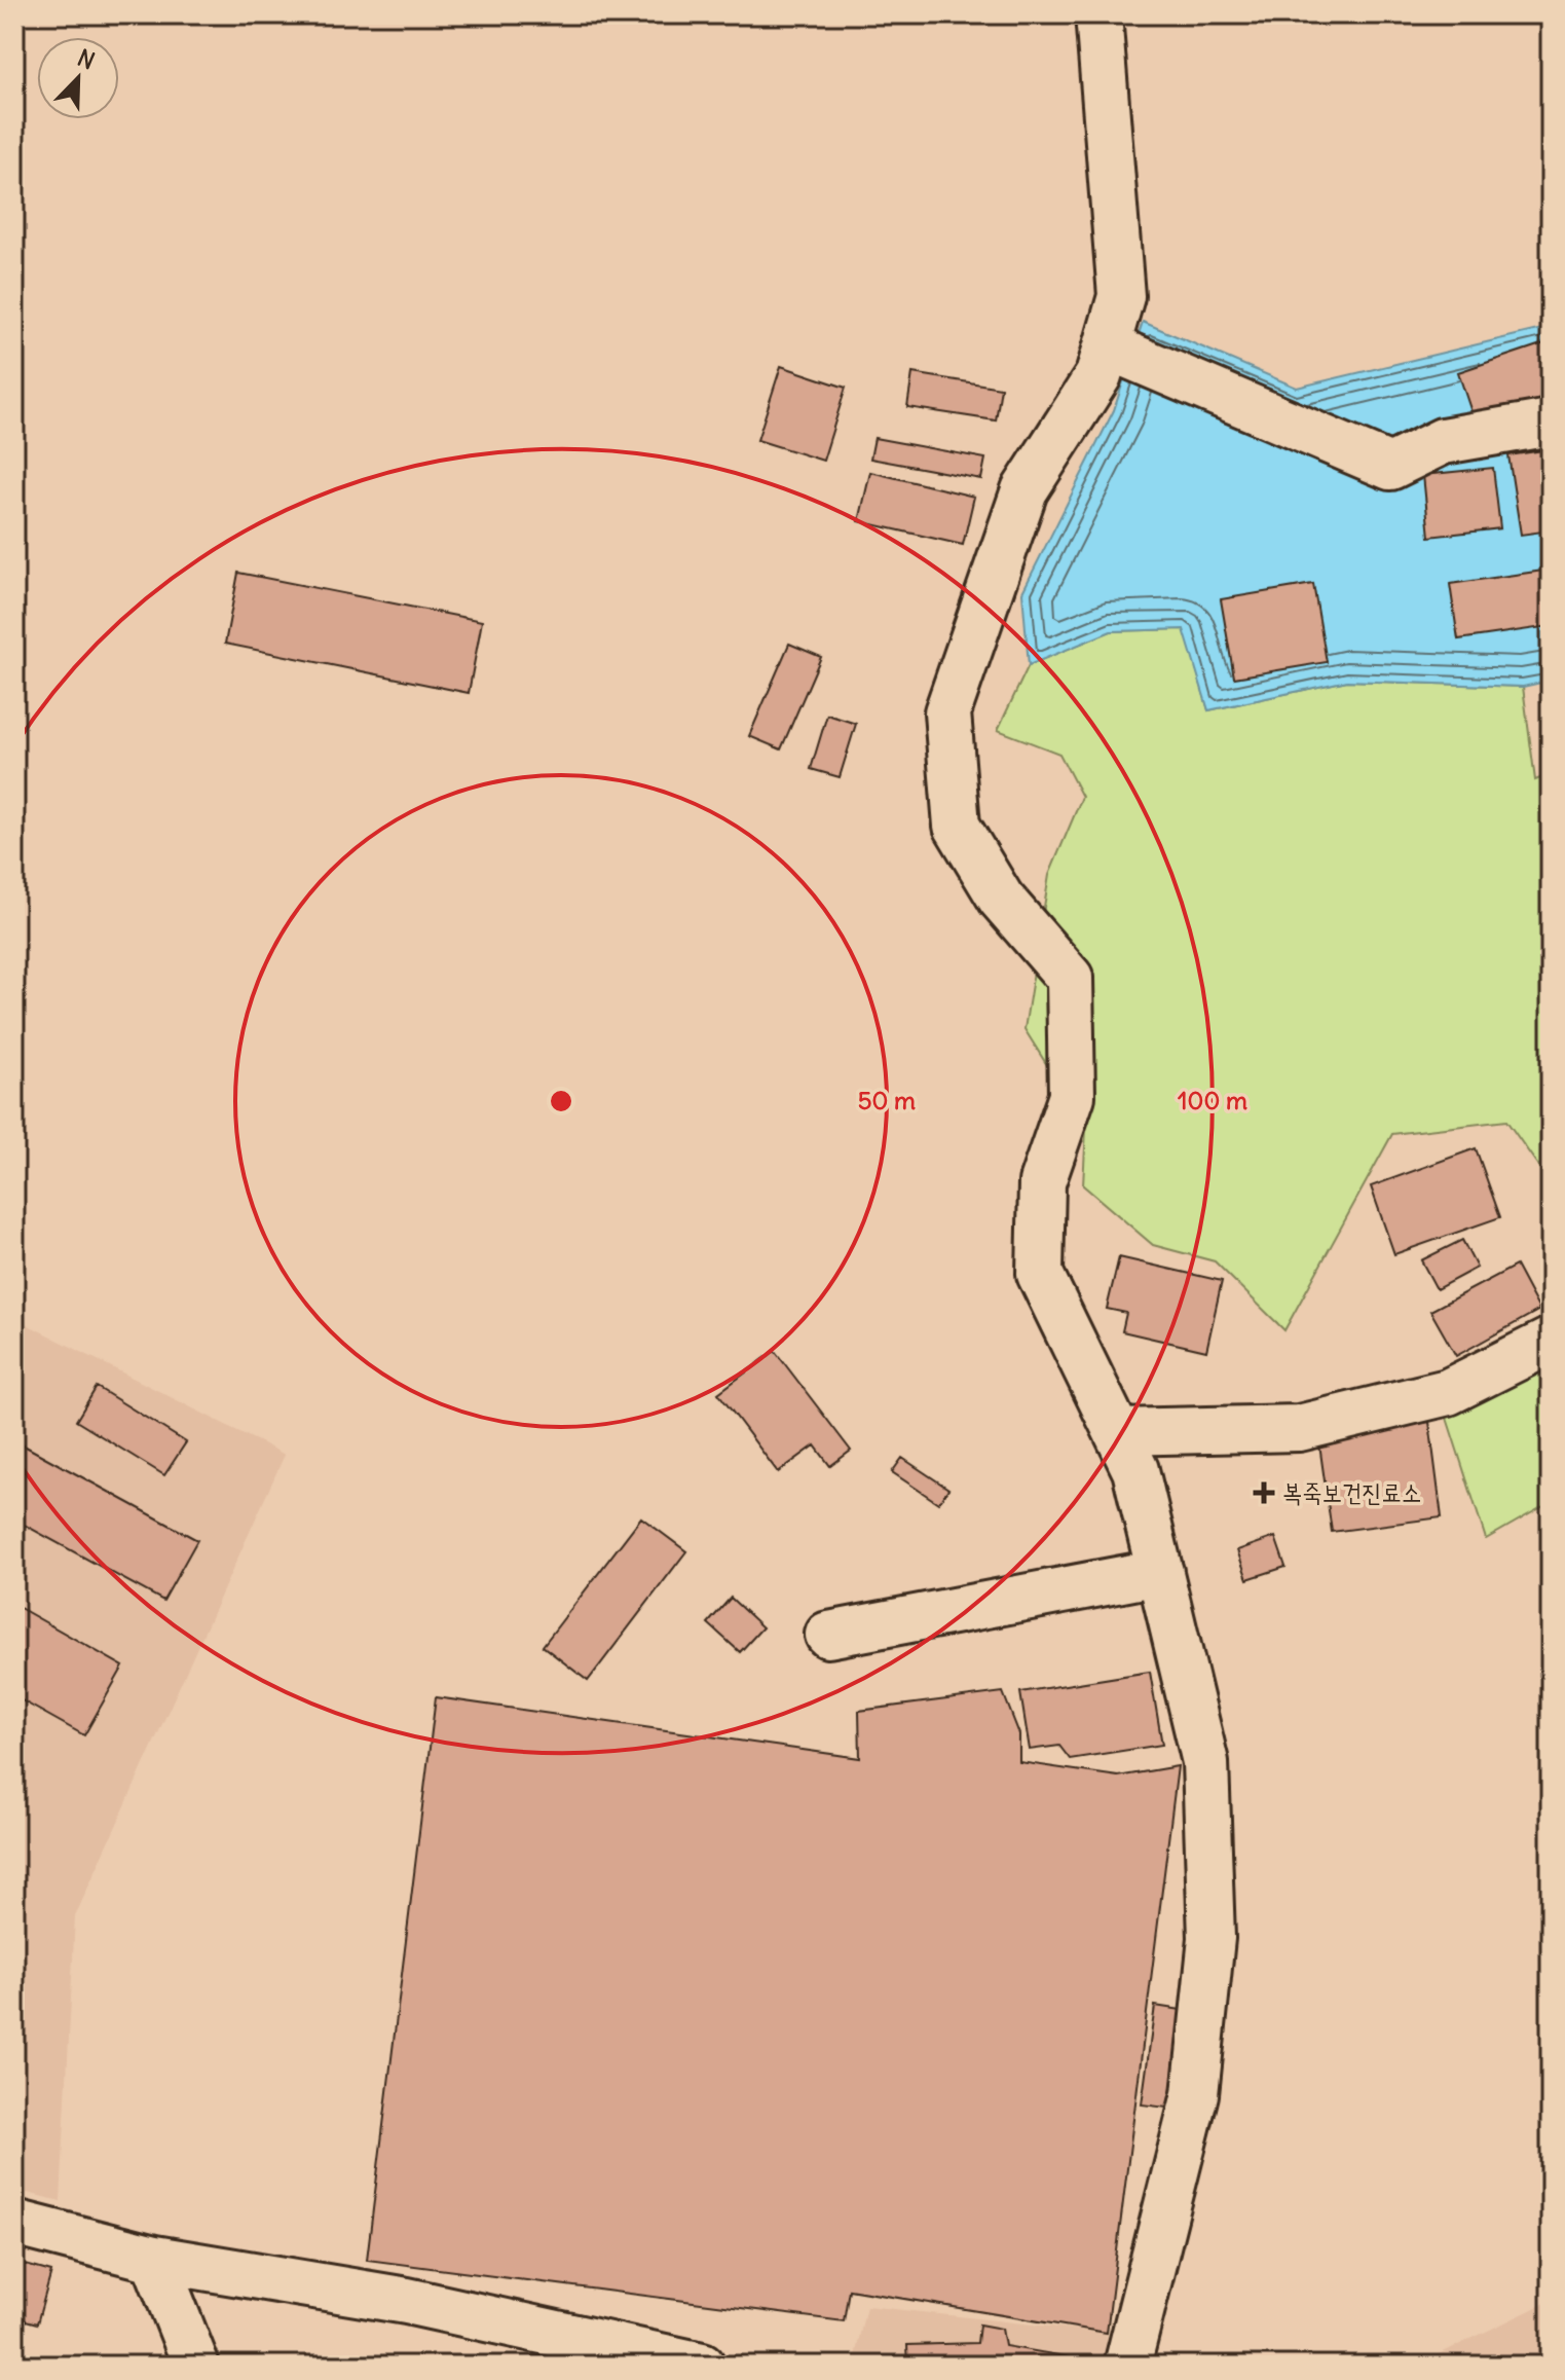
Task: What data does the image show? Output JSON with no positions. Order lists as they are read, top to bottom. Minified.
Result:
{"places":{"health":["복죽보건진료소"]},"north":"top right","rings":["50 m","100 m"]}
